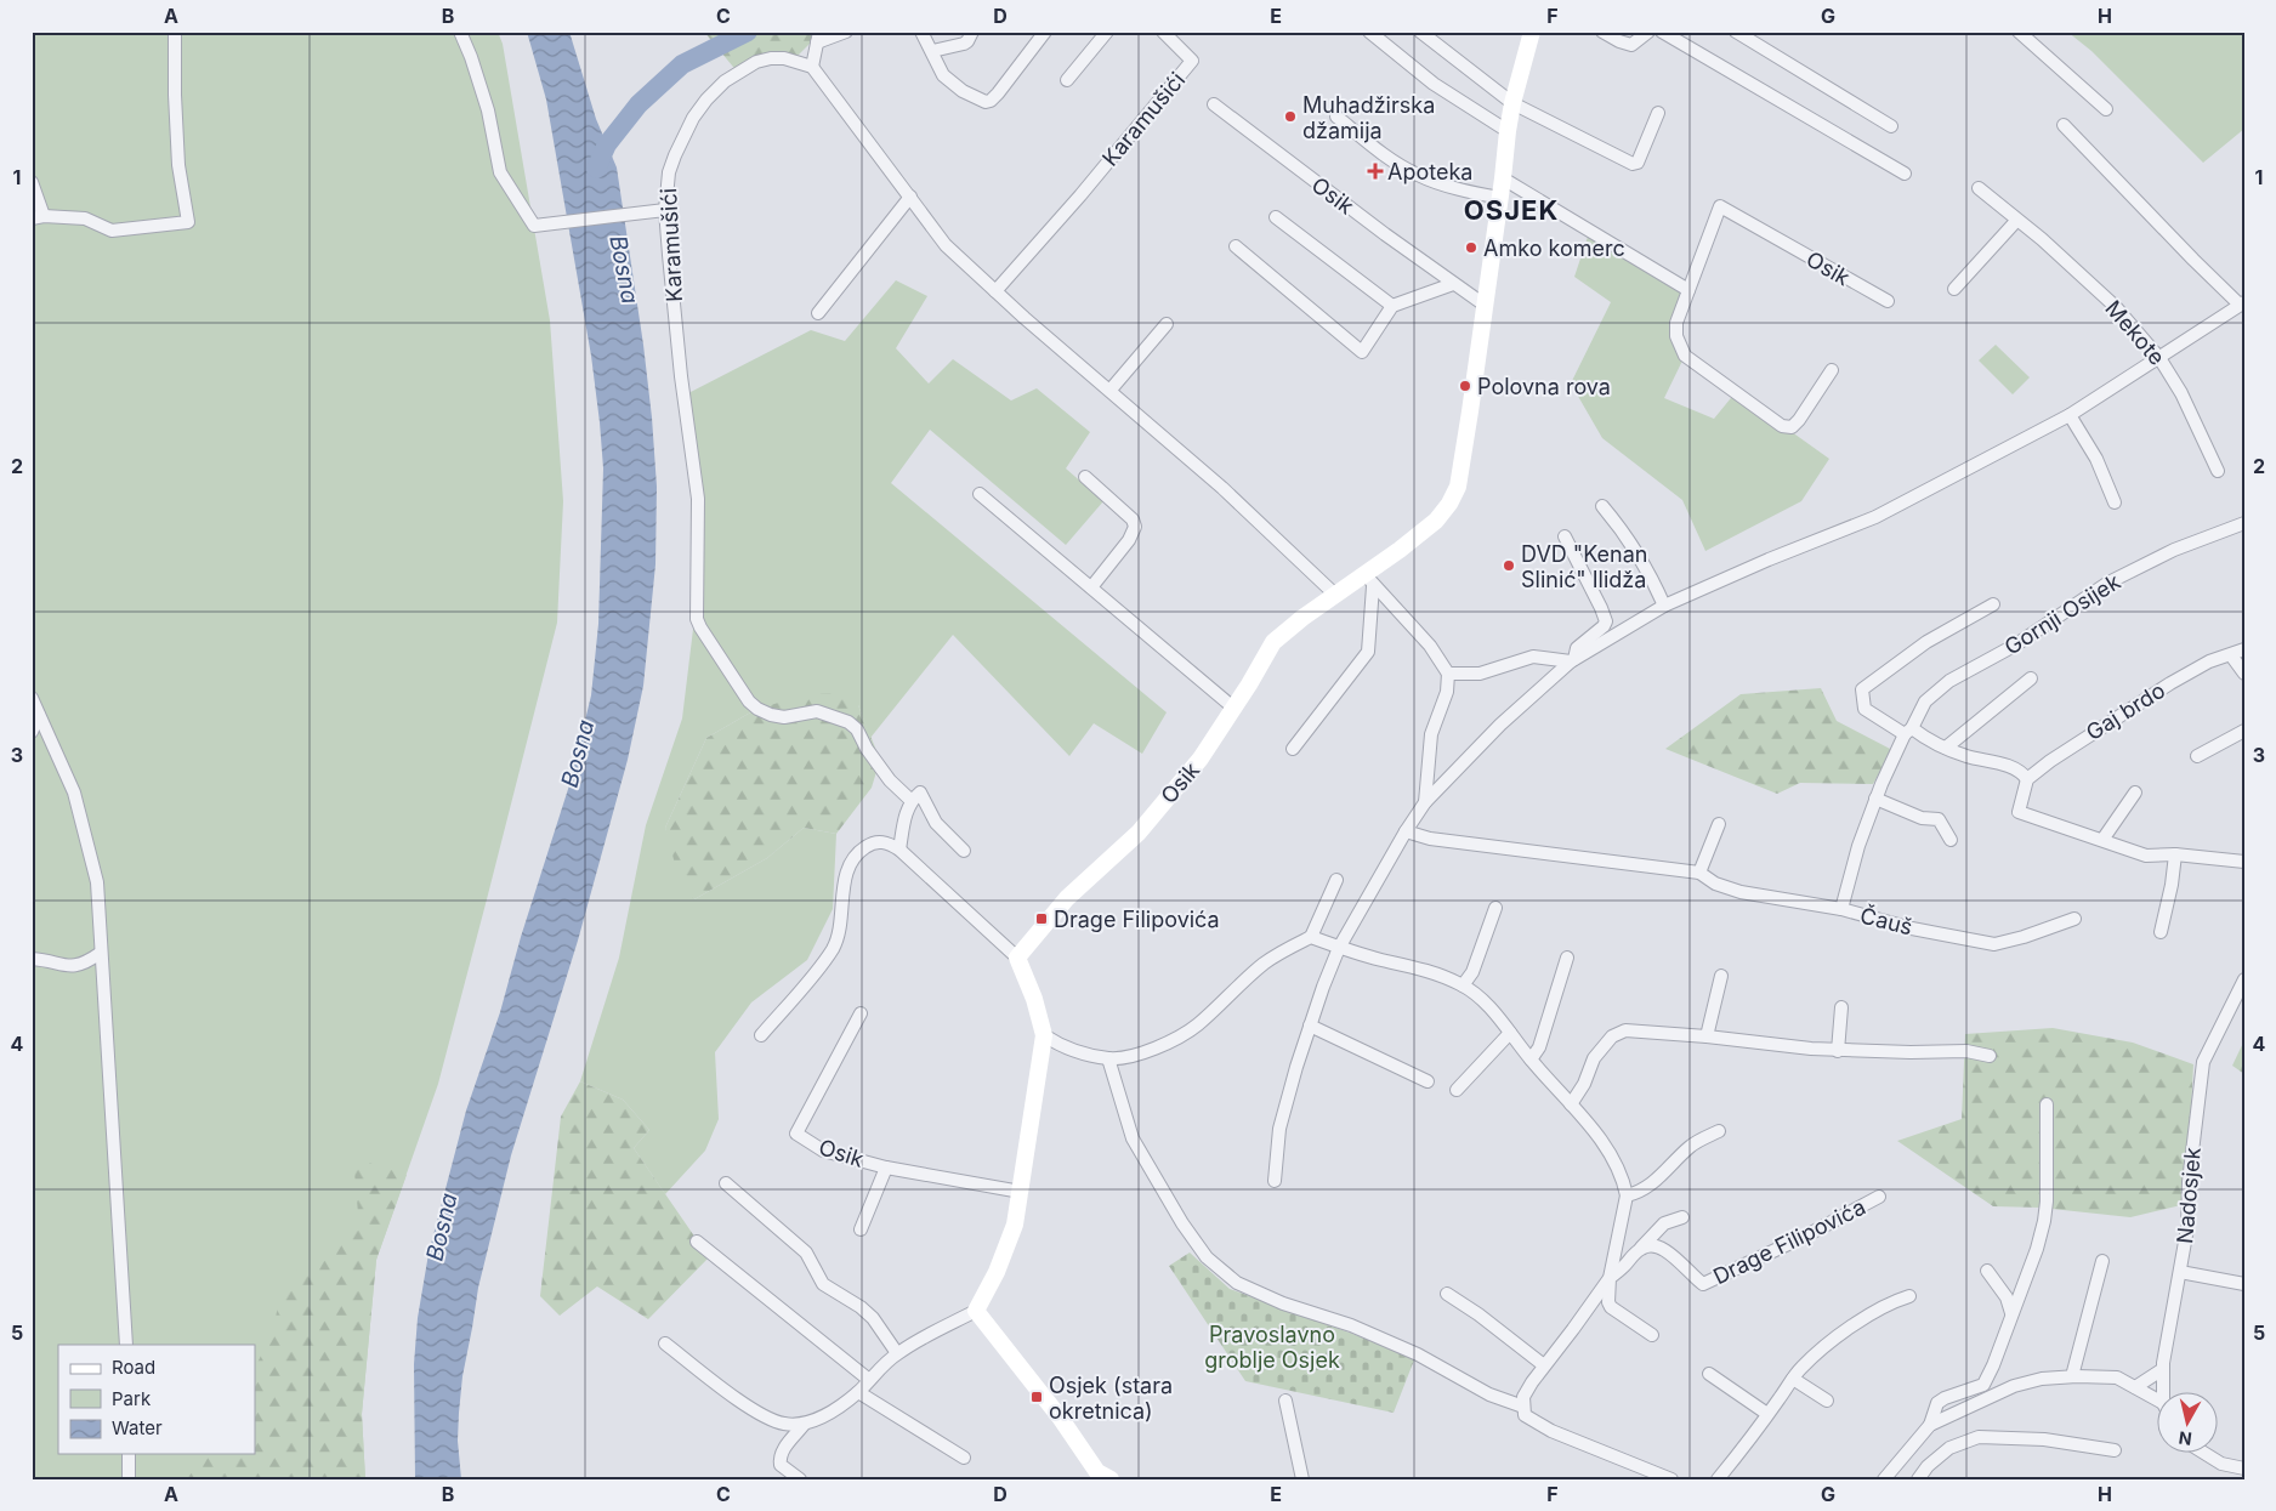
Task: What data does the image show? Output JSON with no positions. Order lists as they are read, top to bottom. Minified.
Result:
{"streets":{"main road":["Osik"],"street":["Karamušići","Mekote","Gornji Osijek","Gaj brdo","Čauš","Nadosjek","Drage Filipovića"]},"crossings":[["Gornji Osijek","Čauš"]],"districts":["OSJEK"],"water":["Bosna"],"parks":["Pravoslavno groblje Osjek"],"places":{"other":["Muhadžirska džamija","Amko komerc","Polovna rova","DVD \"Kenan Slinić\" Ilidža"],"health":["Apoteka"],"transit":["Drage Filipovića","Osjek (stara okretnica)"]},"legend":["Road","Park","Water"],"north":"bottom","grid":{"columns":["A","B","C","D","E","F","G","H"],"rows":["1","2","3","4","5"]}}
